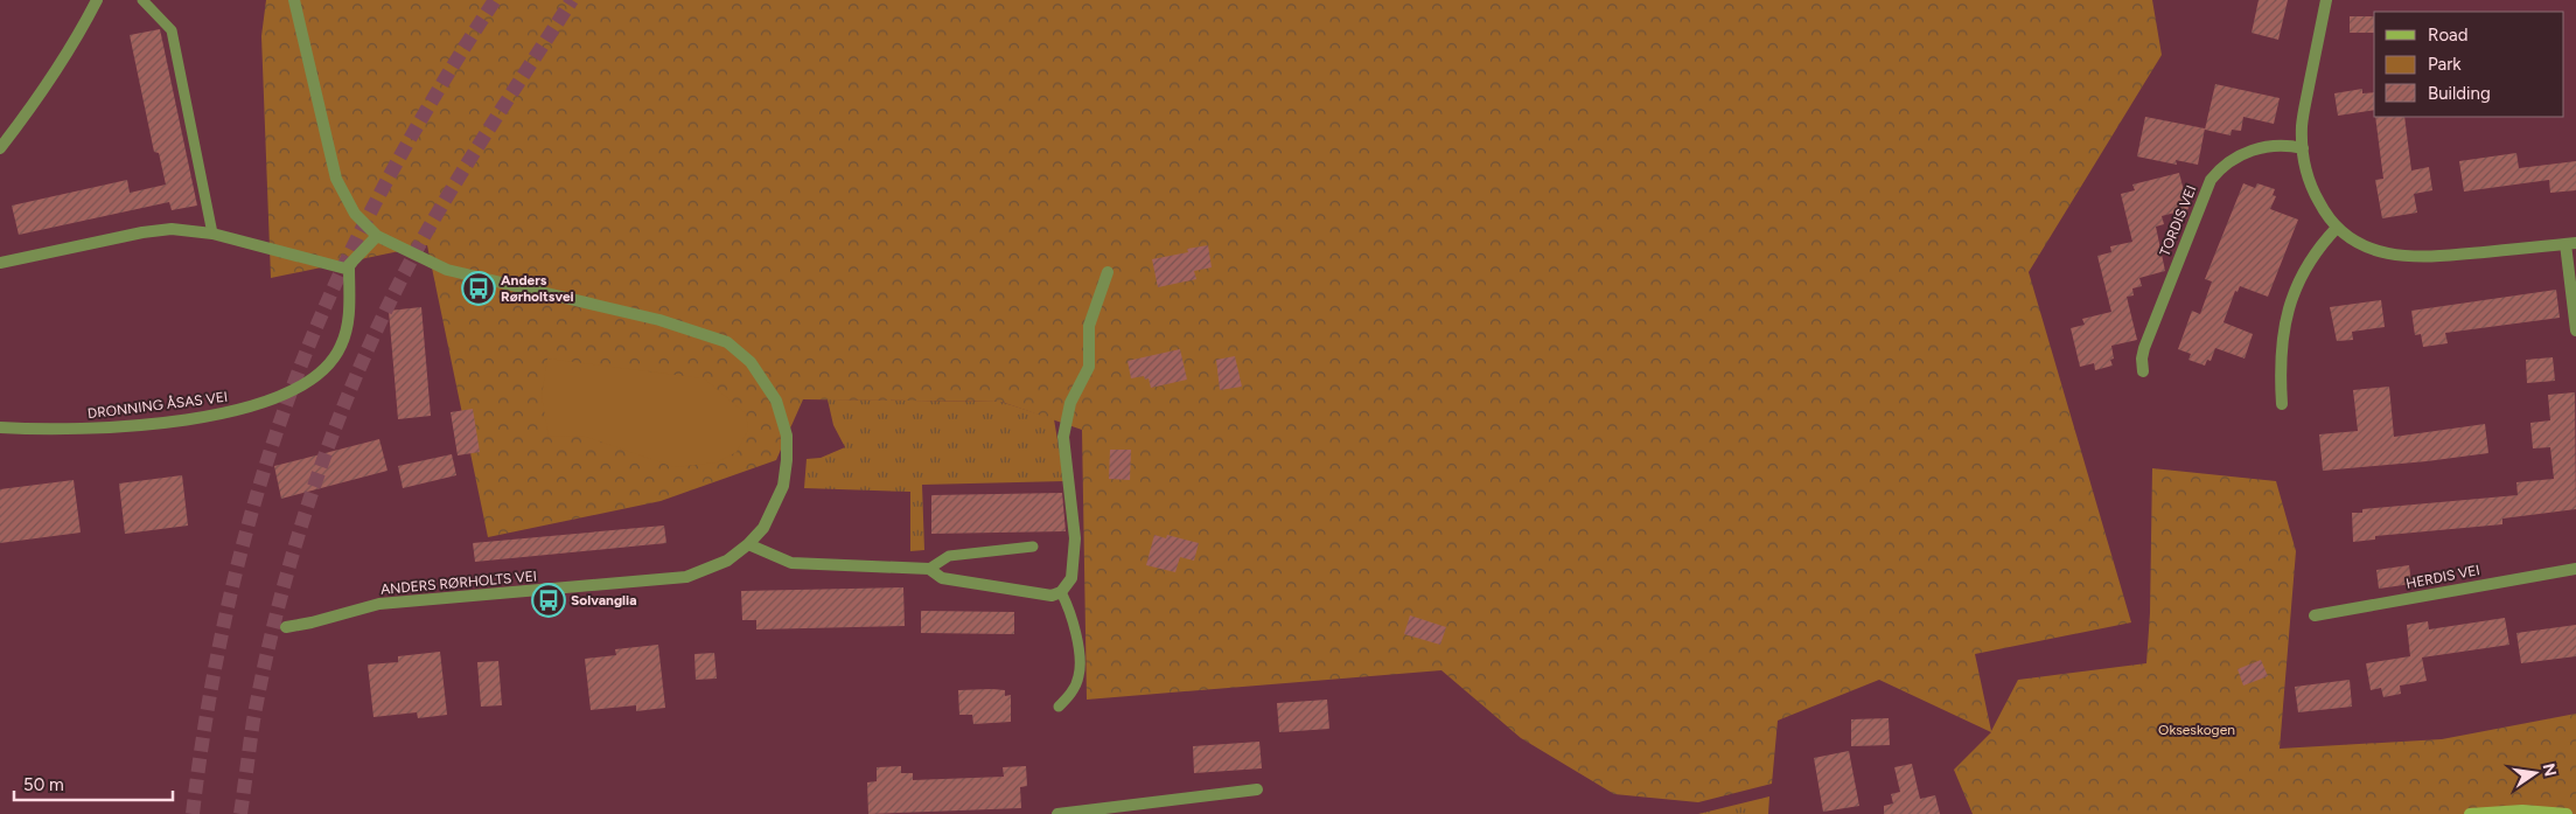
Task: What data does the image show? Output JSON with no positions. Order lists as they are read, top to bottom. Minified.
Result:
{"streets":{"street":["TORDIS VEI","DRONNING ÅSAS VEI","HERDIS VEI","ANDERS RØRHOLTS VEI"]},"crossings":[["DRONNING ÅSAS VEI","ANDERS RØRHOLTS VEI"]],"parks":["Okseskogen"],"places":{"bus stop":["Anders Rørholtsvei","Solvanglia"]},"legend":["Road","Park","Building"],"scale_bar":"50 m","north":"right"}
